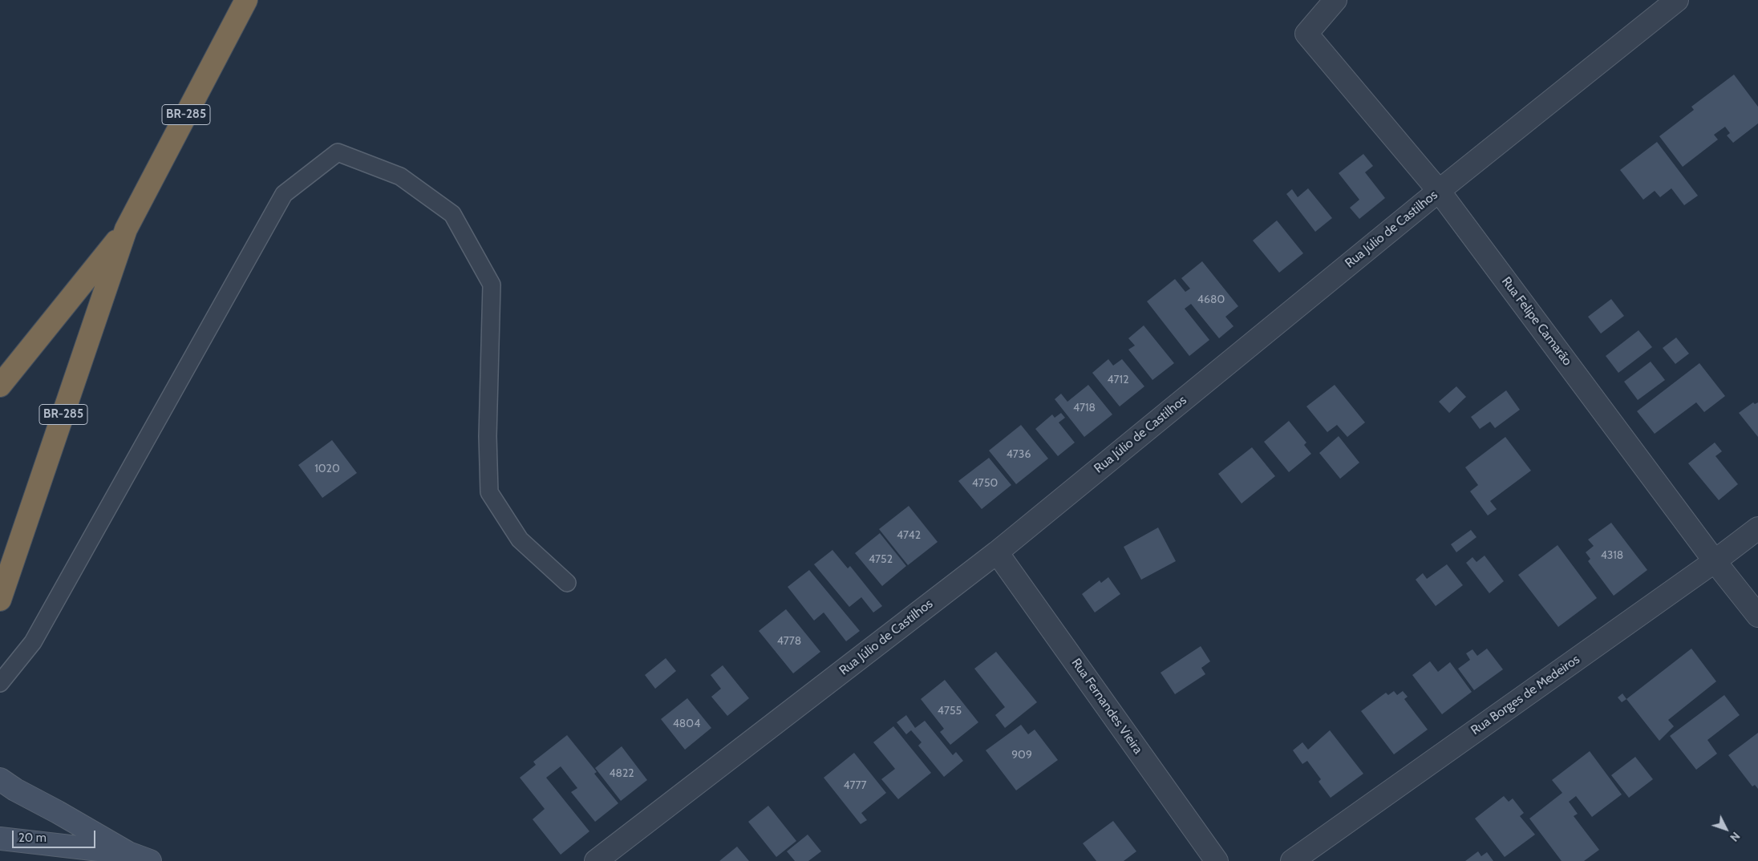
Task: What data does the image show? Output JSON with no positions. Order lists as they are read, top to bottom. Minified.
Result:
{"streets":{"highway":["BR-285"],"street":["Rua Júlio de Castilhos","Rua Felipe Camarão","Rua Borges de Medeiros","Rua Fernandes Vieira"]},"crossings":[["Rua Júlio de Castilhos","Rua Felipe Camarão"],["Rua Júlio de Castilhos","Rua Fernandes Vieira"],["Rua Felipe Camarão","Rua Borges de Medeiros"]],"house_numbers":["4680","4712","4718","4736","1020","4750","4742","4318","4752","4778","4755","4804","909","4822","4777"],"scale_bar":"20 m","north":"bottom right"}
